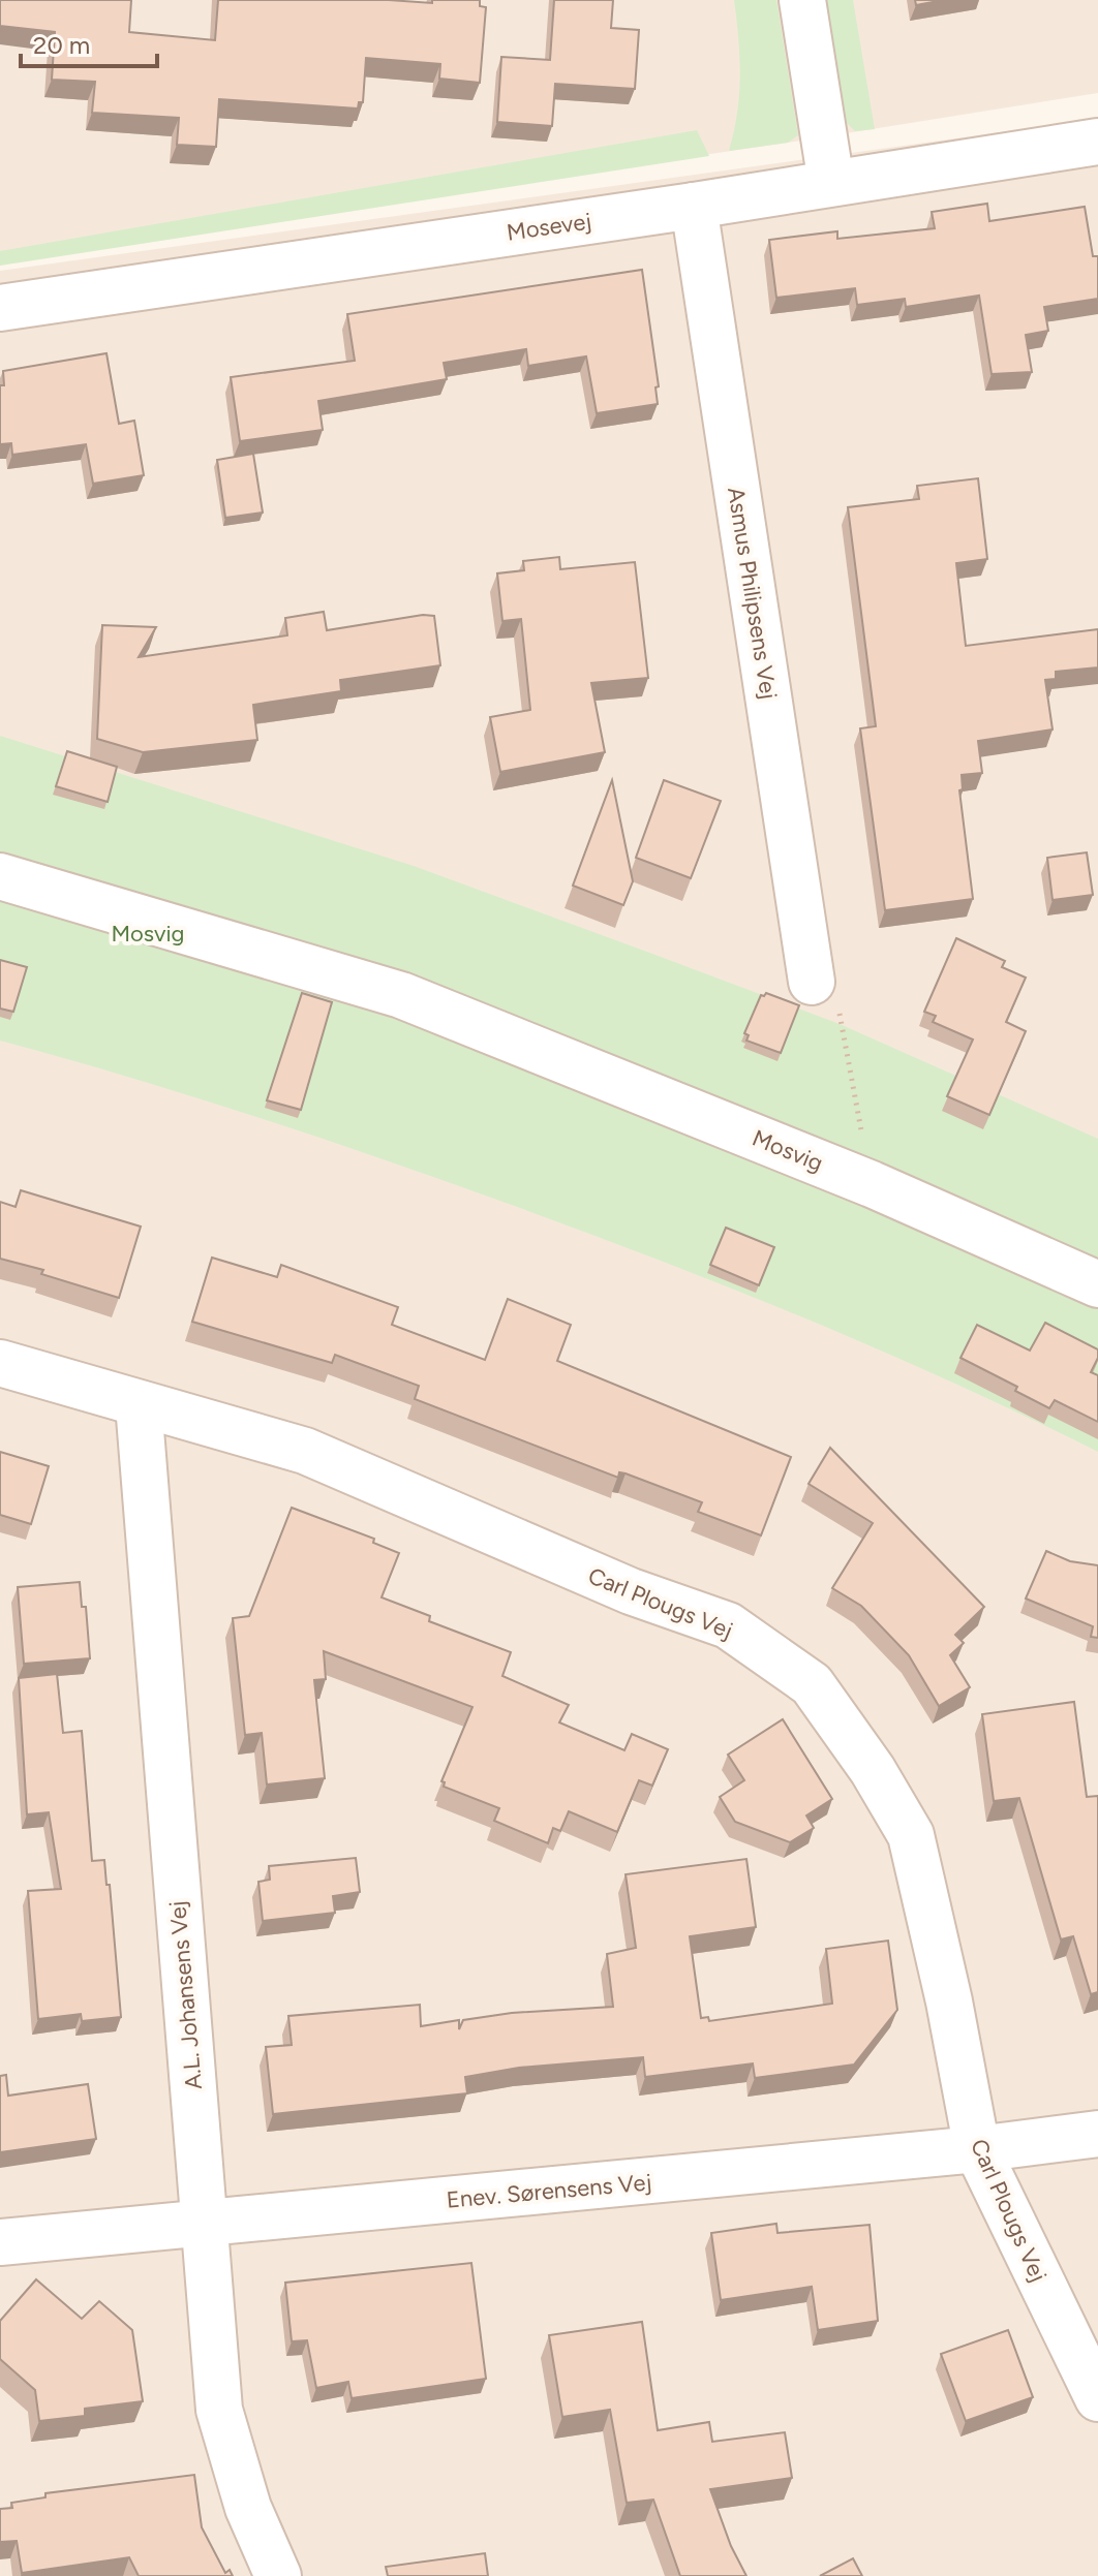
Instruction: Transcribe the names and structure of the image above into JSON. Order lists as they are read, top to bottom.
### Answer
{
  "streets": {
    "street": [
      "Mosevej",
      "Asmus Philipsens Vej",
      "Mosvig",
      "Carl Plougs Vej",
      "A.L. Johansens Vej",
      "Enev. Sørensens Vej"
    ]
  },
  "crossings": [
    ["Mosevej", "Asmus Philipsens Vej"],
    ["Carl Plougs Vej", "A.L. Johansens Vej"],
    ["Carl Plougs Vej", "Enev. Sørensens Vej"],
    ["A.L. Johansens Vej", "Enev. Sørensens Vej"]
  ],
  "parks": ["Mosvig"],
  "scale_bar": "20 m"
}
